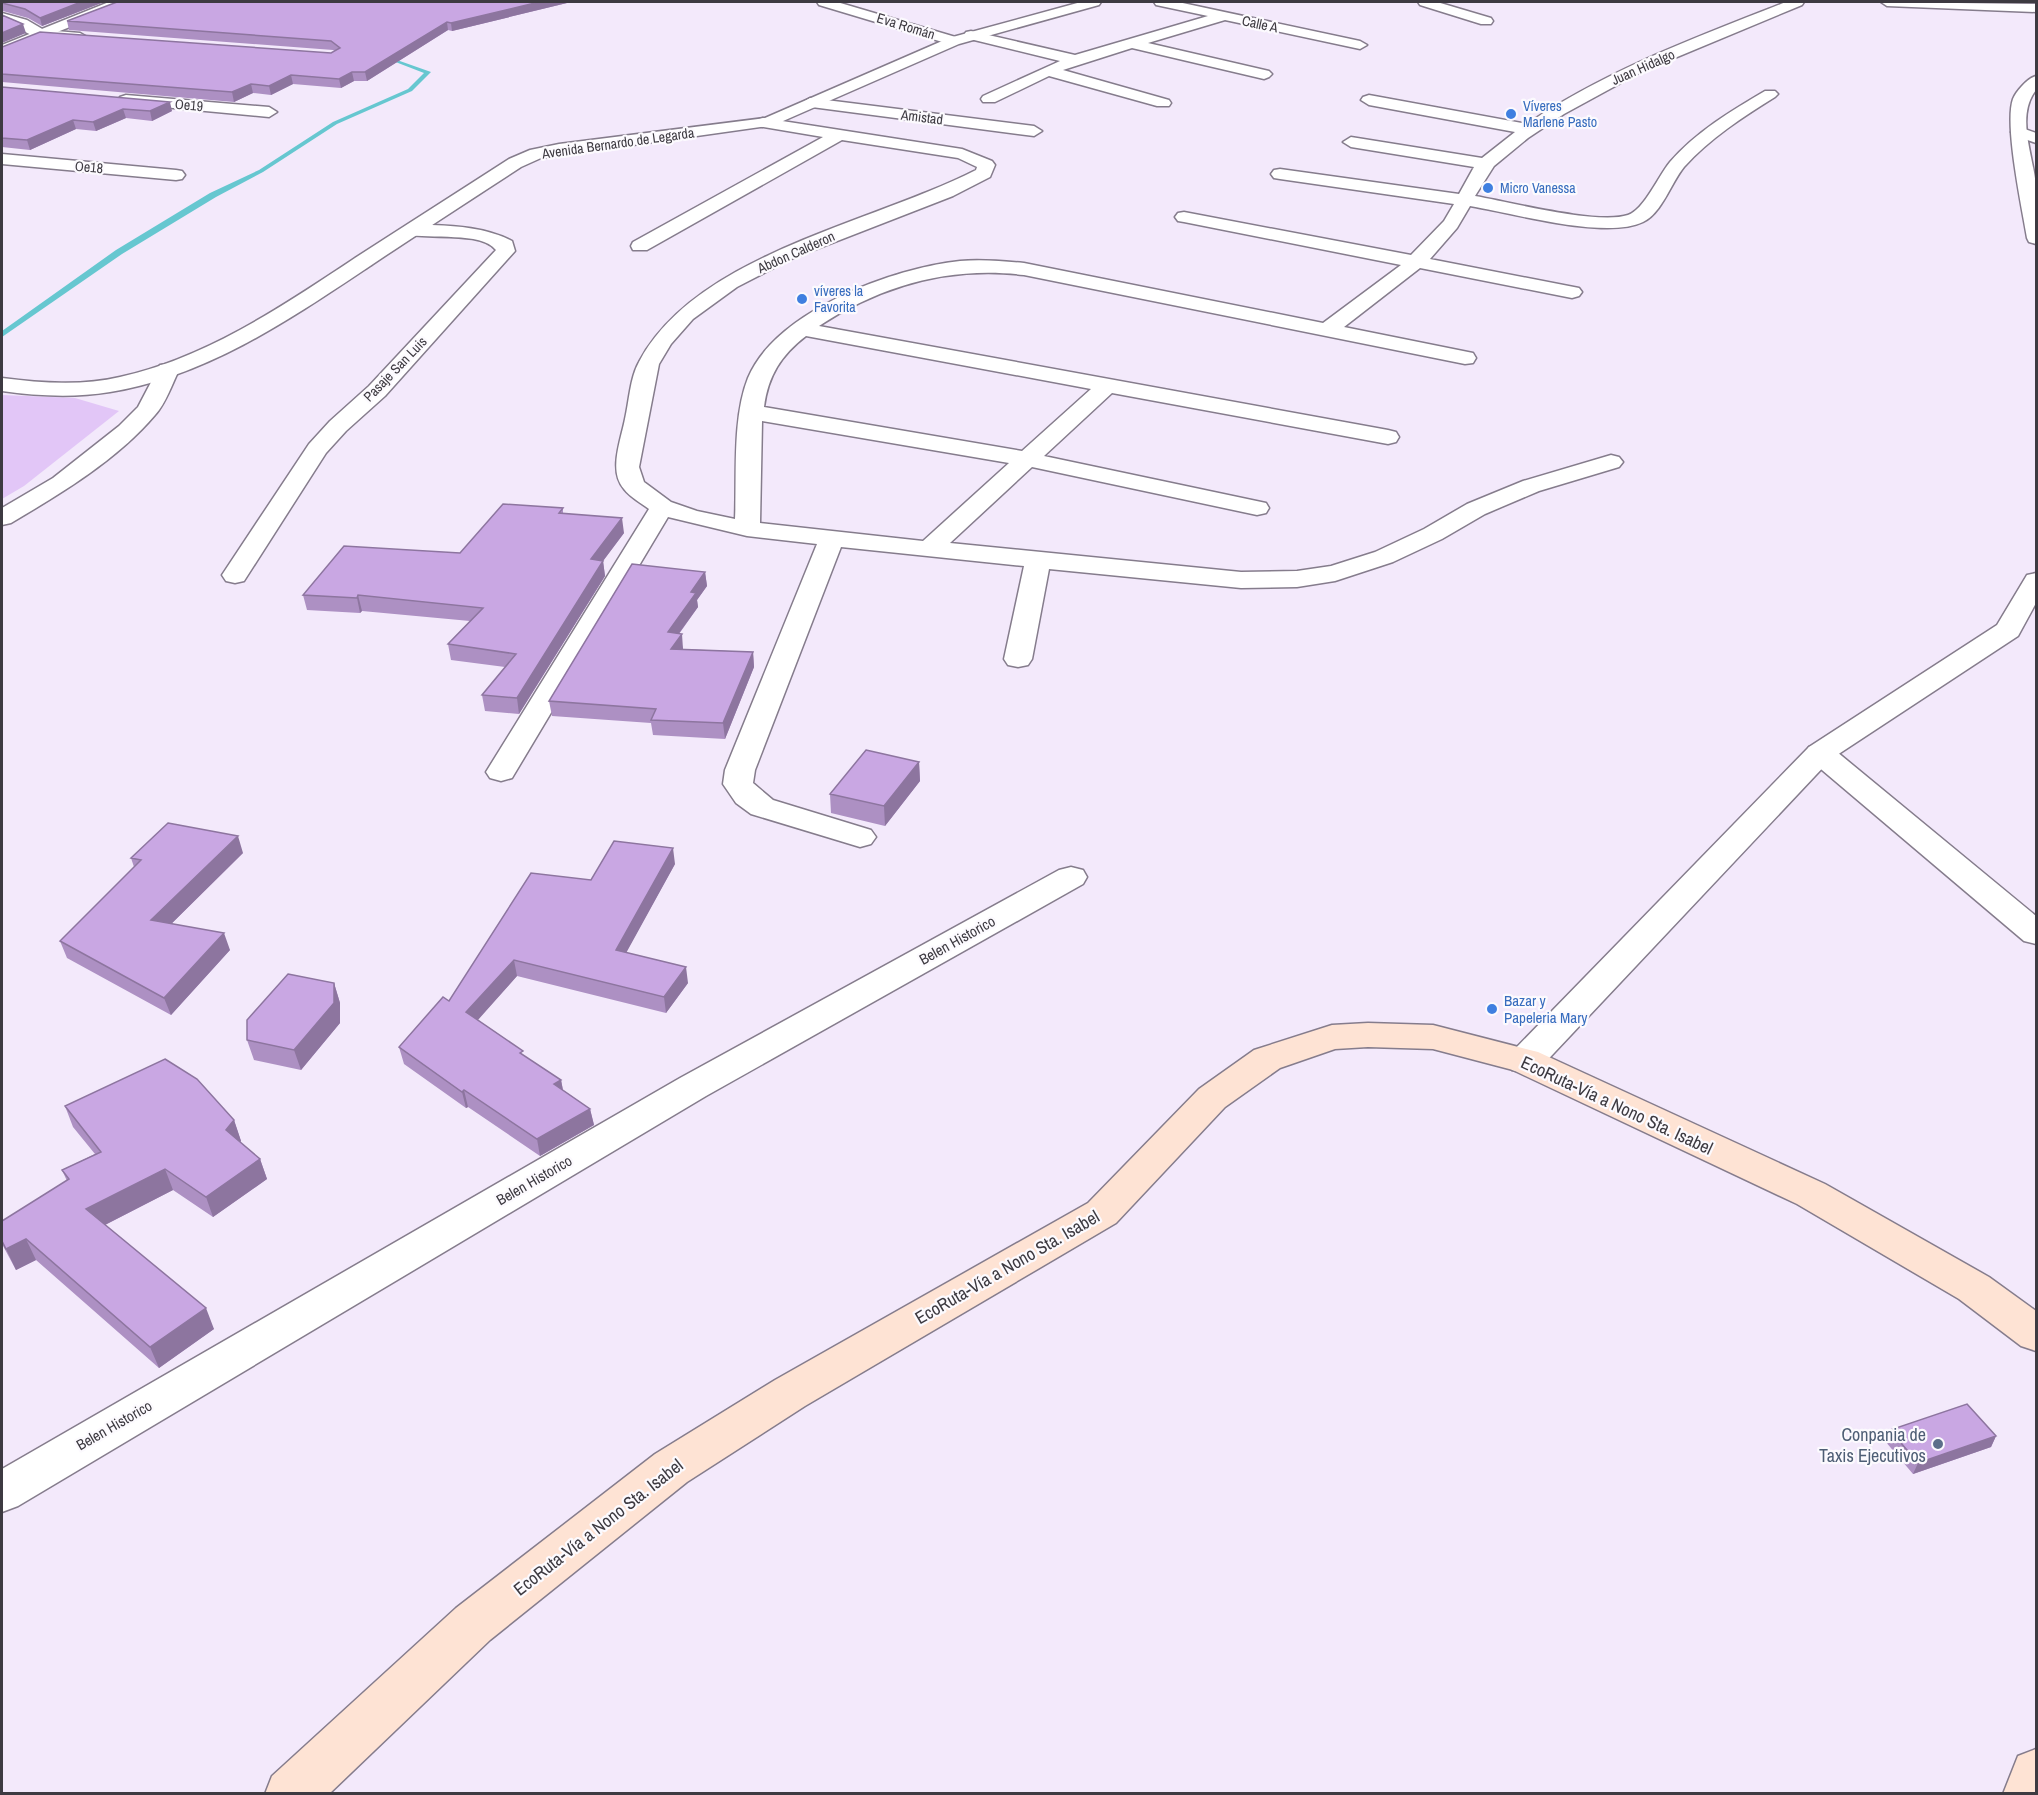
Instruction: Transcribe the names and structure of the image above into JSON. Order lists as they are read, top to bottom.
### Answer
{
  "streets": {
    "main road": ["EcoRuta-Vía a Nono Sta. Isabel"],
    "street": [
      "Calle A",
      "Eva Román",
      "Juan Hidalgo",
      "Oe19",
      "Amistad",
      "Avenida Bernardo de Legarda",
      "Oe18",
      "Abdon Calderon",
      "Pasaje San Luis",
      "Belen Historico"
    ]
  },
  "crossings": [
    ["Eva Román", "Avenida Bernardo de Legarda"],
    ["Amistad", "Avenida Bernardo de Legarda"],
    ["Avenida Bernardo de Legarda", "Abdon Calderon"],
    ["Avenida Bernardo de Legarda", "Pasaje San Luis"]
  ],
  "places": [
    "Víveres Marlene Pasto",
    "Micro Vanessa",
    "víveres la Favorita",
    "Bazar y Papeleria Mary",
    "Conpania de Taxis Ejecutivos"
  ]
}
